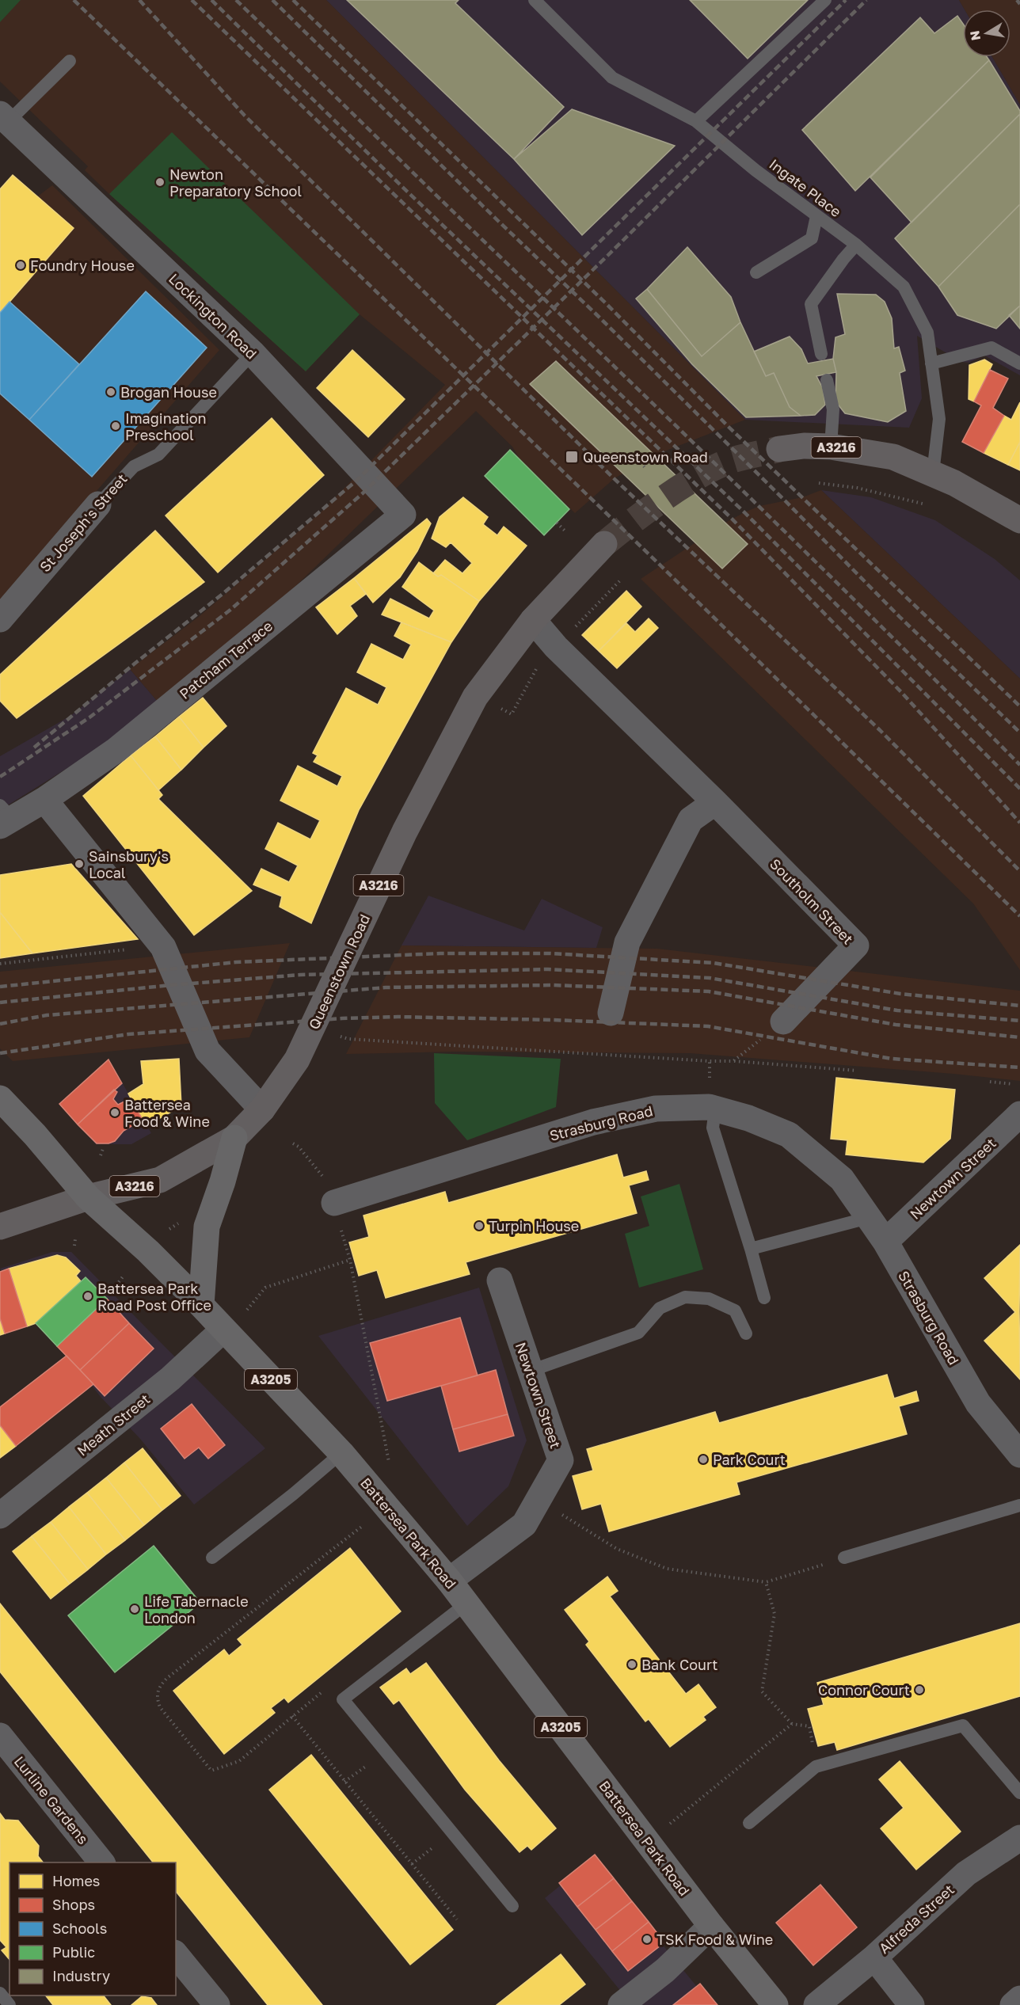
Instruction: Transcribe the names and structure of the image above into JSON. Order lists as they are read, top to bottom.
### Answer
{
  "streets": {
    "highway": ["A3216", "A3205", "Battersea Park Road"],
    "main road": ["Queenstown Road"],
    "street": [
      "Lockington Road",
      "St Joseph's Street",
      "Patcham Terrace",
      "Southolm Street",
      "Strasburg Road",
      "Newtown Street",
      "Meath Street",
      "Lurline Gardens",
      "Alfreda Street"
    ],
    "lane": ["Ingate Place"]
  },
  "crossings": [
    ["Ingate Place", "A3216"],
    ["Lockington Road", "St Joseph's Street"],
    ["Lockington Road", "Patcham Terrace"],
    ["A3216", "Queenstown Road"],
    ["A3216", "Battersea Park Road"],
    ["Southolm Street", "Queenstown Road"],
    ["Queenstown Road", "Battersea Park Road"],
    ["Strasburg Road", "Newtown Street"],
    ["Newtown Street", "Battersea Park Road"],
    ["Meath Street", "Battersea Park Road"]
  ],
  "places": {
    "other": [
      "Newton Preparatory School",
      "Foundry House",
      "Brogan House",
      "Imagination Preschool",
      "Sainsbury's Local",
      "Battersea Food & Wine",
      "Turpin House",
      "Battersea Park Road Post Office",
      "Park Court",
      "Life Tabernacle London",
      "Bank Court",
      "Connor Court",
      "TSK Food & Wine"
    ],
    "transit": ["Queenstown Road"]
  },
  "legend": [
    "Homes",
    "Shops",
    "Schools",
    "Public",
    "Industry"
  ],
  "north": "left"
}
